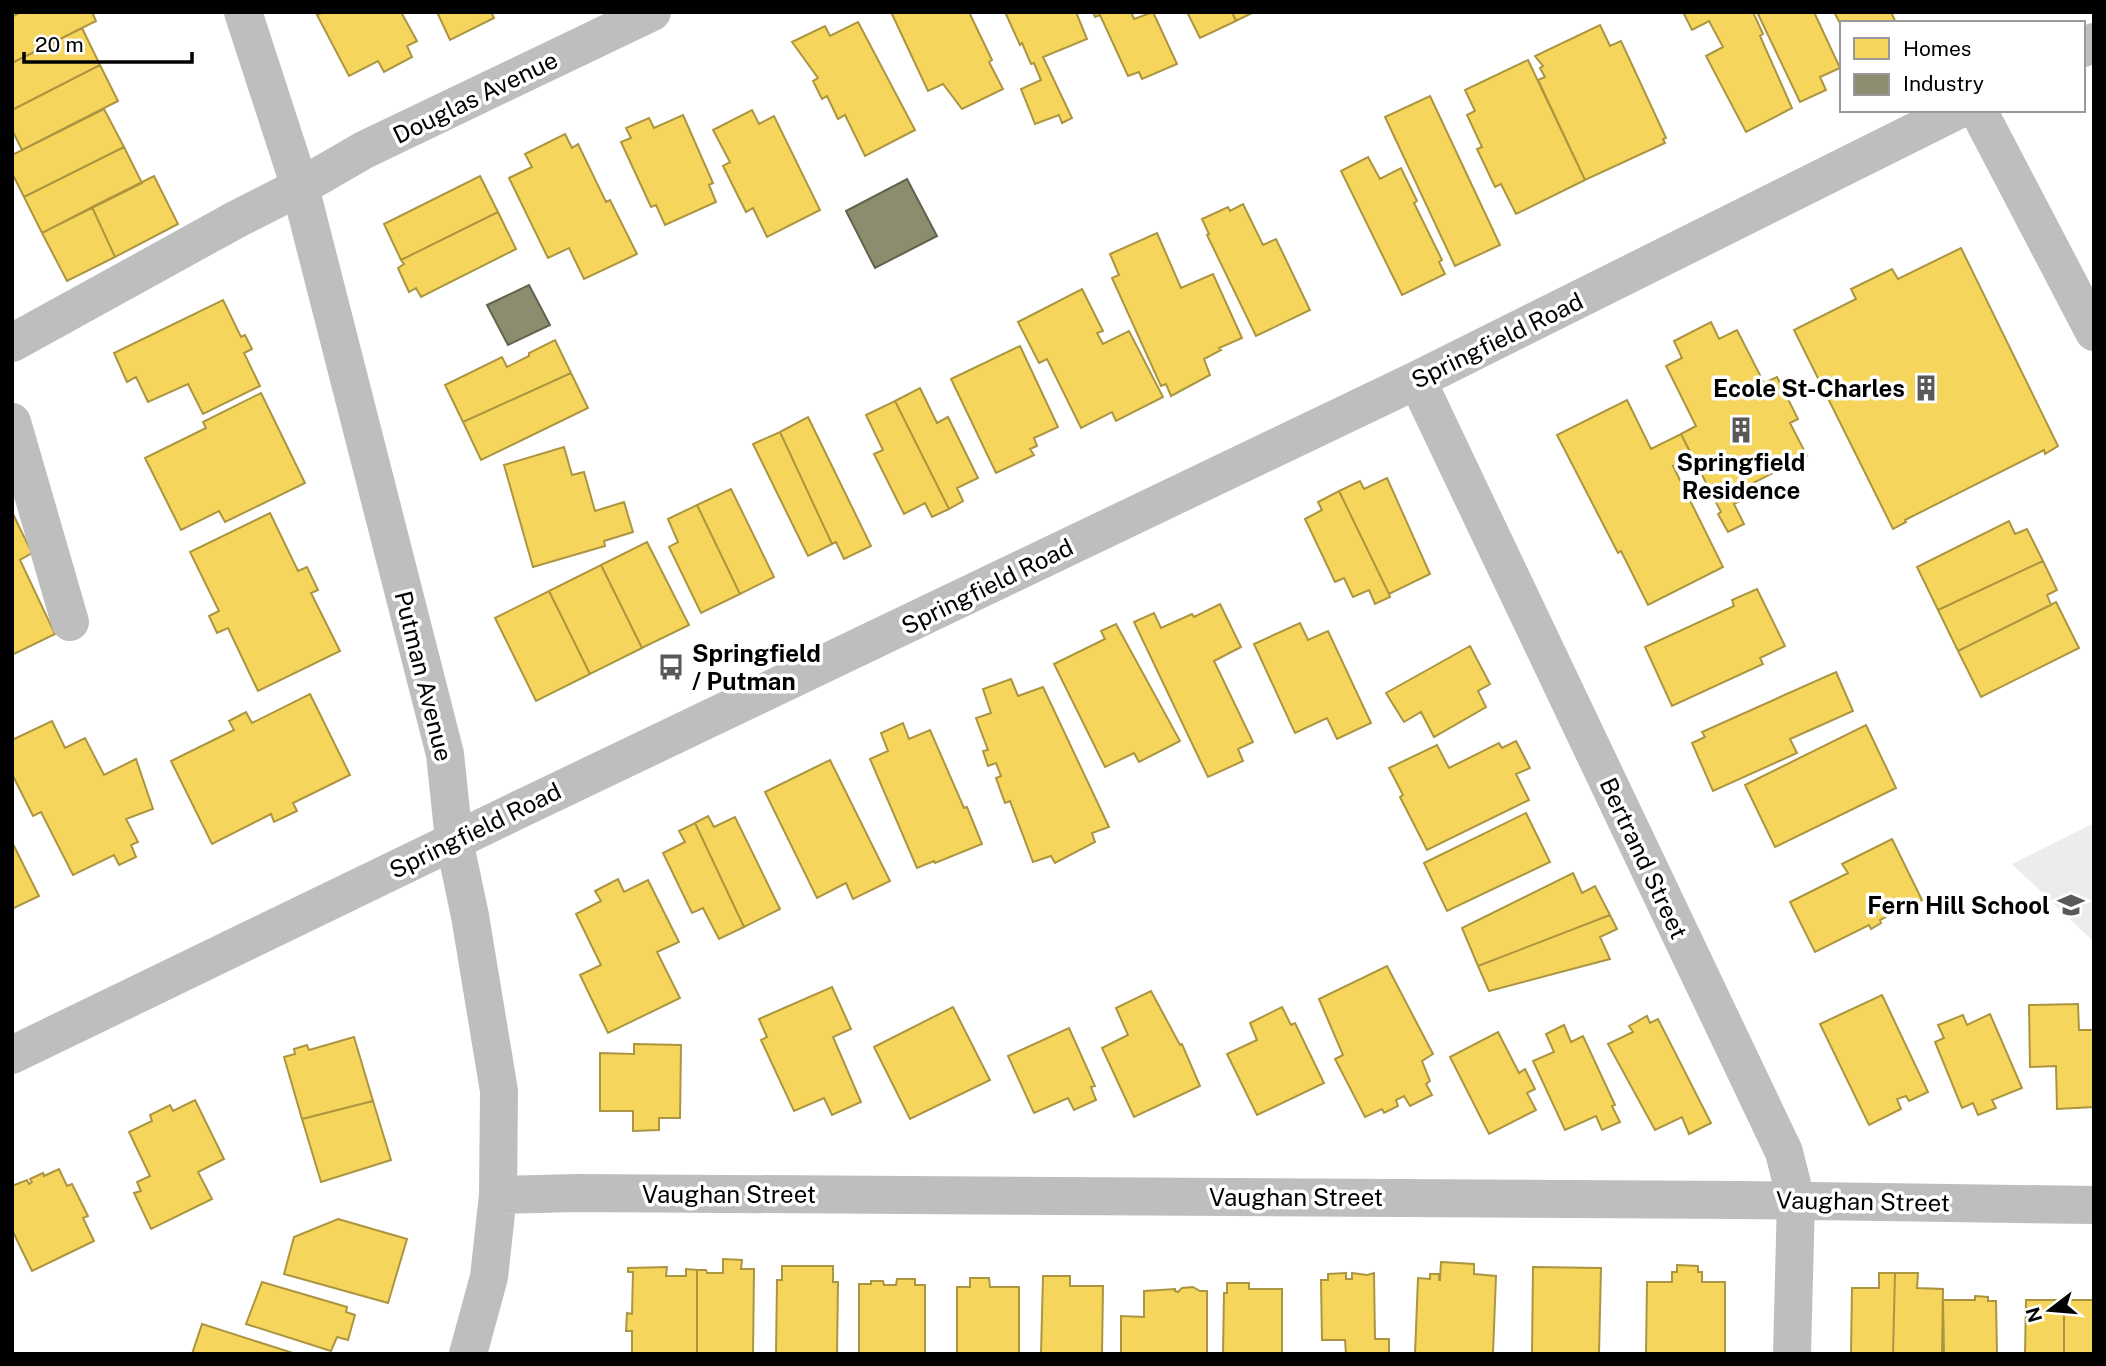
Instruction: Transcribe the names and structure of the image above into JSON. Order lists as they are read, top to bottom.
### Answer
{
  "streets": {
    "street": [
      "Douglas Avenue",
      "Springfield Road",
      "Putman Avenue",
      "Bertrand Street",
      "Vaughan Street"
    ]
  },
  "crossings": [
    ["Douglas Avenue", "Putman Avenue"],
    ["Springfield Road", "Putman Avenue"],
    ["Springfield Road", "Bertrand Street"],
    ["Putman Avenue", "Vaughan Street"],
    ["Bertrand Street", "Vaughan Street"]
  ],
  "places": {
    "building": ["Ecole St-Charles", "Springfield Residence"],
    "bus stop": ["Springfield / Putman"],
    "school or university": ["Fern Hill School"]
  },
  "legend": ["Homes", "Industry"],
  "scale_bar": "20 m",
  "north": "left"
}
